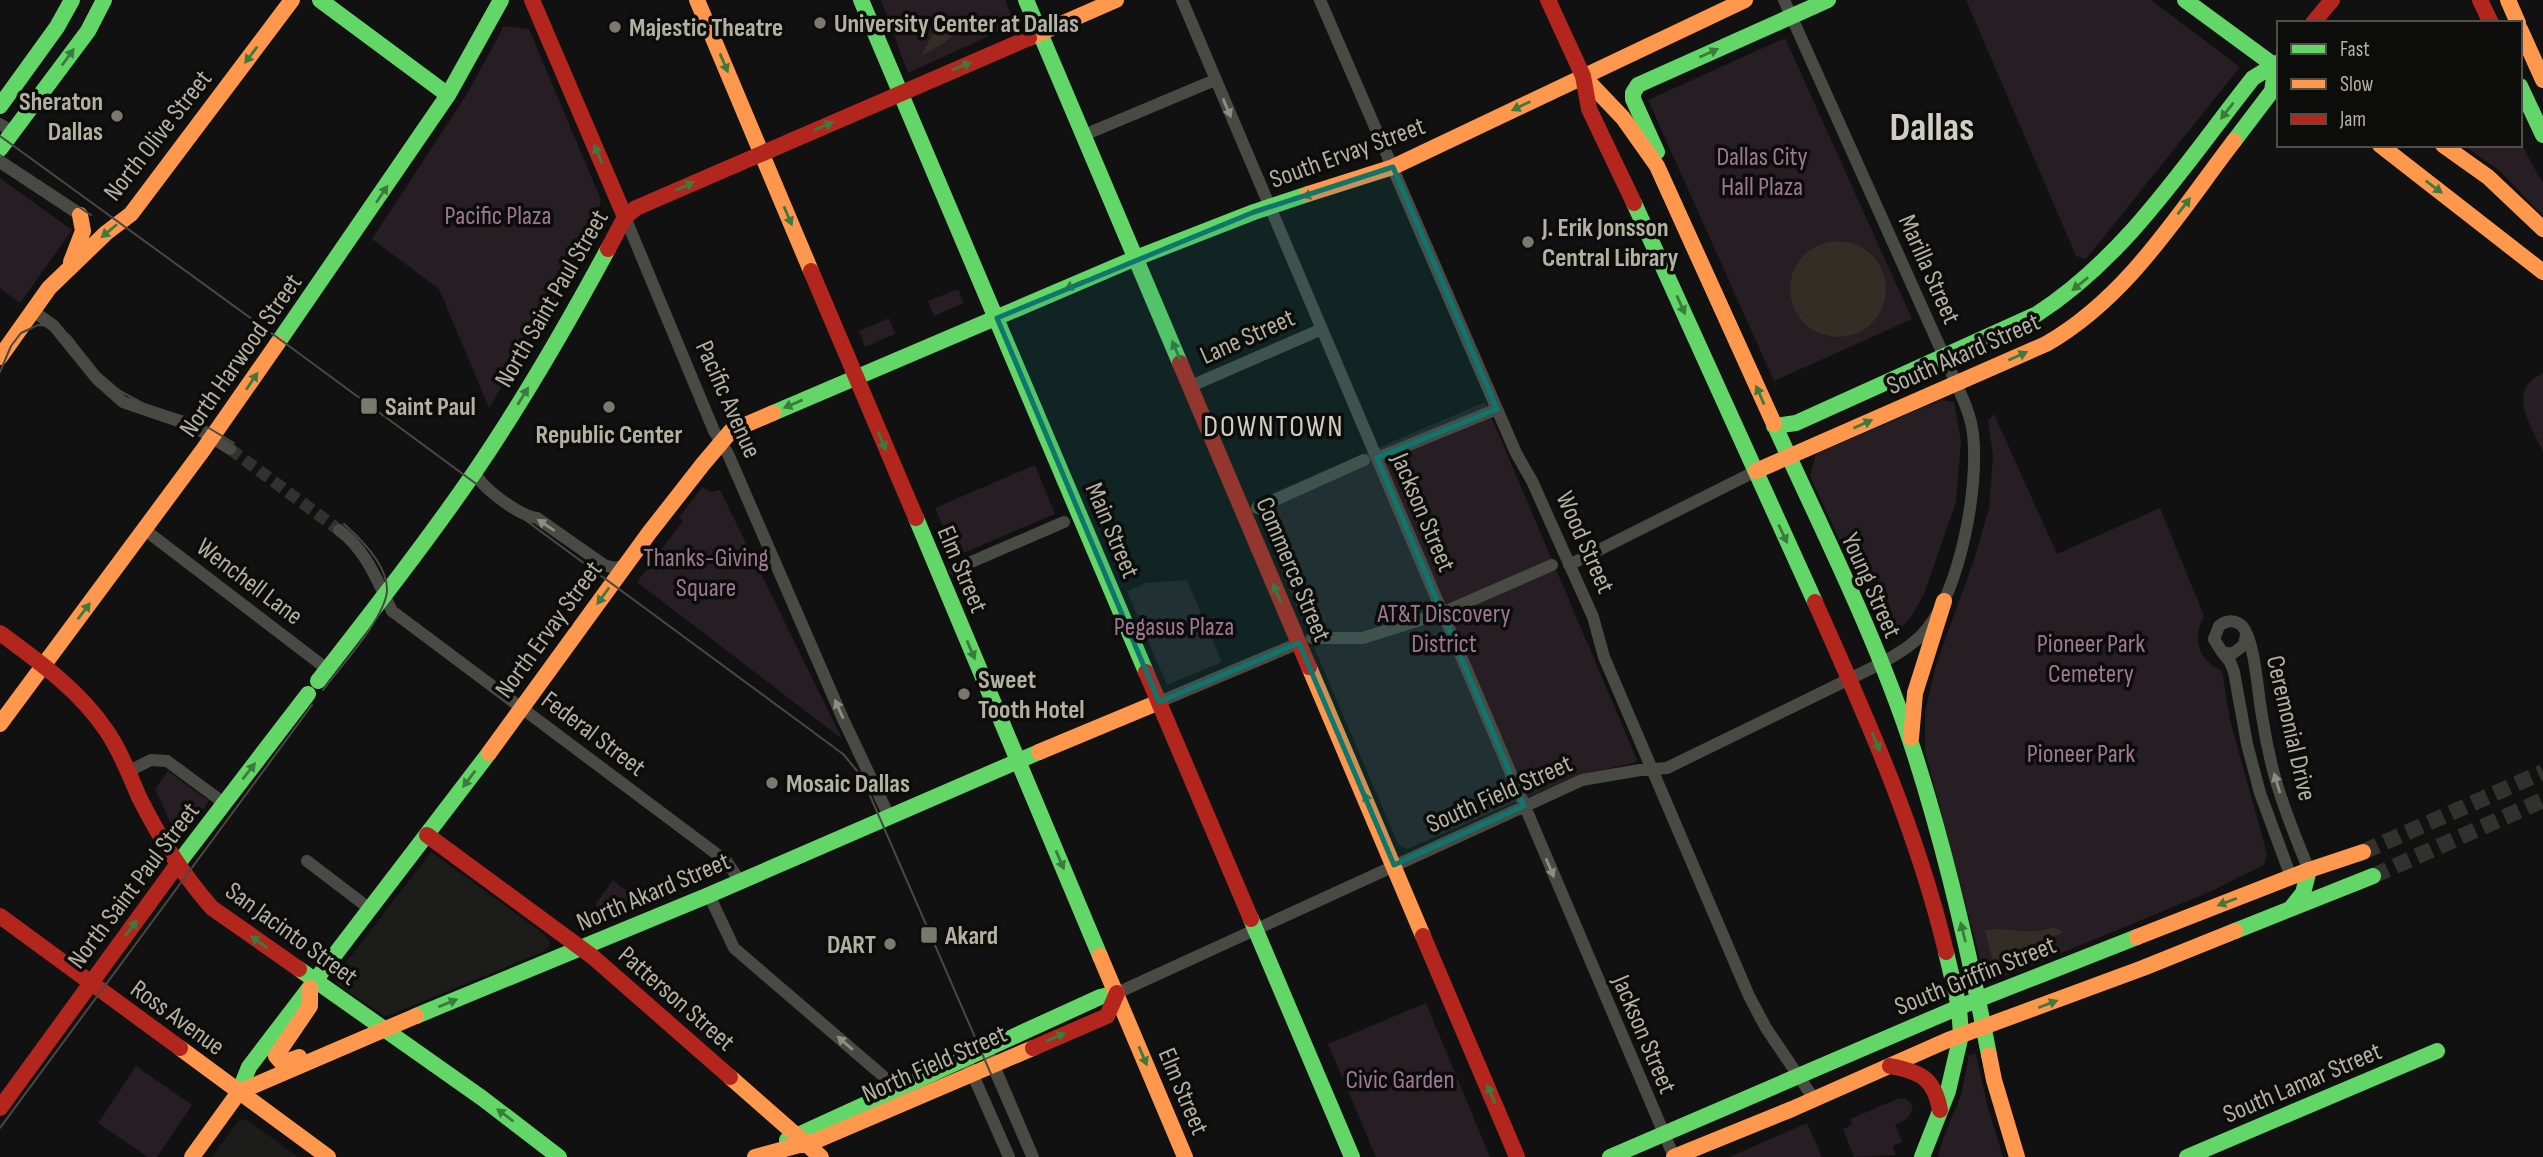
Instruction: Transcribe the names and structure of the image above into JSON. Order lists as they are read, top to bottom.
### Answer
{
  "streets": {
    "main road": [
      "North Olive Street",
      "South Ervay Street",
      "North Saint Paul Street",
      "South Akard Street",
      "North Harwood Street",
      "Pacific Avenue",
      "Main Street",
      "Elm Street",
      "Commerce Street",
      "Young Street",
      "North Ervay Street",
      "North Akard Street",
      "San Jacinto Street",
      "South Griffin Street",
      "Patterson Street",
      "Ross Avenue",
      "North Field Street",
      "South Lamar Street"
    ],
    "street": [
      "Marilla Street",
      "Lane Street",
      "Jackson Street",
      "Wood Street",
      "Wenchell Lane",
      "Ceremonial Drive",
      "Federal Street",
      "South Field Street"
    ]
  },
  "crossings": [
    ["South Ervay Street", "Jackson Street"],
    ["South Ervay Street", "Main Street"],
    ["South Ervay Street", "Wood Street"],
    ["South Ervay Street", "Commerce Street"],
    ["South Ervay Street", "Young Street"],
    ["South Ervay Street", "North Ervay Street"],
    ["Marilla Street", "South Akard Street"],
    ["Marilla Street", "Young Street"],
    ["Marilla Street", "South Field Street"],
    ["North Saint Paul Street", "Pacific Avenue"],
    ["North Saint Paul Street", "Main Street"],
    ["North Saint Paul Street", "Elm Street"],
    ["North Saint Paul Street", "Commerce Street"],
    ["North Saint Paul Street", "Wenchell Lane"],
    ["North Saint Paul Street", "Federal Street"],
    ["North Saint Paul Street", "San Jacinto Street"],
    ["North Saint Paul Street", "Ross Avenue"],
    ["Lane Street", "Jackson Street"],
    ["Lane Street", "Commerce Street"],
    ["South Akard Street", "Wood Street"],
    ["South Akard Street", "Young Street"],
    ["North Harwood Street", "Wenchell Lane"],
    ["North Harwood Street", "San Jacinto Street"],
    ["Pacific Avenue", "North Ervay Street"],
    ["Pacific Avenue", "North Akard Street"],
    ["Jackson Street", "South Field Street"],
    ["Jackson Street", "South Griffin Street"],
    ["Main Street", "North Ervay Street"],
    ["Main Street", "South Field Street"],
    ["Main Street", "North Akard Street"],
    ["Main Street", "North Field Street"],
    ["Wood Street", "South Field Street"],
    ["Wood Street", "South Griffin Street"],
    ["Elm Street", "North Ervay Street"],
    ["Elm Street", "North Akard Street"],
    ["Elm Street", "North Field Street"],
    ["Commerce Street", "South Field Street"],
    ["Young Street", "South Field Street"],
    ["Young Street", "South Griffin Street"],
    ["North Ervay Street", "Federal Street"],
    ["North Ervay Street", "North Akard Street"],
    ["North Ervay Street", "San Jacinto Street"],
    ["North Ervay Street", "Patterson Street"],
    ["North Ervay Street", "Ross Avenue"],
    ["Ceremonial Drive", "South Griffin Street"],
    ["Federal Street", "North Akard Street"],
    ["South Field Street", "North Field Street"],
    ["North Akard Street", "San Jacinto Street"],
    ["North Akard Street", "Patterson Street"],
    ["North Akard Street", "Ross Avenue"],
    ["Patterson Street", "North Field Street"]
  ],
  "one_way": [
    "North Olive Street",
    "South Ervay Street",
    "North Saint Paul Street",
    "North Harwood Street",
    "Pacific Avenue",
    "Jackson Street",
    "Elm Street",
    "Commerce Street",
    "North Ervay Street",
    "San Jacinto Street"
  ],
  "districts": ["Dallas", "DOWNTOWN"],
  "parks": [
    "Dallas City Hall Plaza",
    "Pacific Plaza",
    "Thanks-Giving Square",
    "AT&T Discovery District",
    "Pegasus Plaza",
    "Pioneer Park Cemetery",
    "Pioneer Park",
    "Civic Garden"
  ],
  "places": {
    "other": [
      "University Center at Dallas",
      "Majestic Theatre",
      "Sheraton Dallas",
      "J. Erik Jonsson Central Library",
      "Republic Center",
      "Sweet Tooth Hotel",
      "Mosaic Dallas",
      "DART"
    ],
    "transit": ["Saint Paul", "Akard"]
  },
  "legend": ["Fast", "Slow", "Jam"]
}
